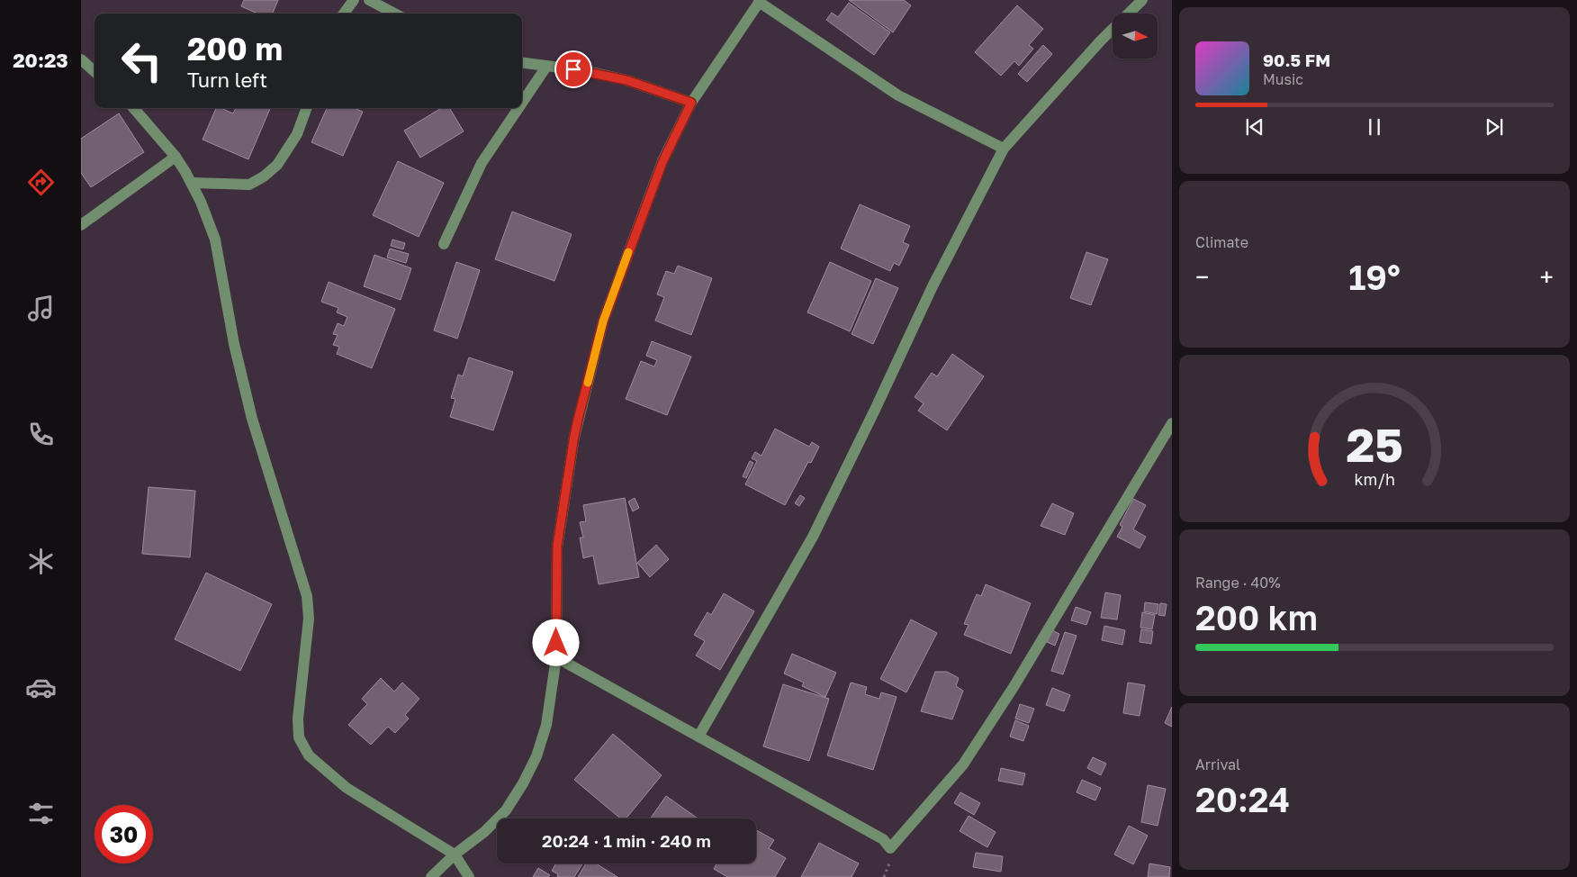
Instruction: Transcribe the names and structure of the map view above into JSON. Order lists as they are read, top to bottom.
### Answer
{
  "north": "right",
  "page": {
    "tabs": "20:23",
    "turn": ["200 m", "Turn left"],
    "song": ["90.5 FM", "Music"],
    "tile": [
      "Climate",
      ["Range · 40%", "200 km"],
      ["Arrival", "20:24"]
    ],
    "heat": ["−", "19°", "+"],
    "limit": "30",
    "trip": "20:24 · 1 min · 240 m",
    "gauge": ["25", "km/h"]
  }
}
